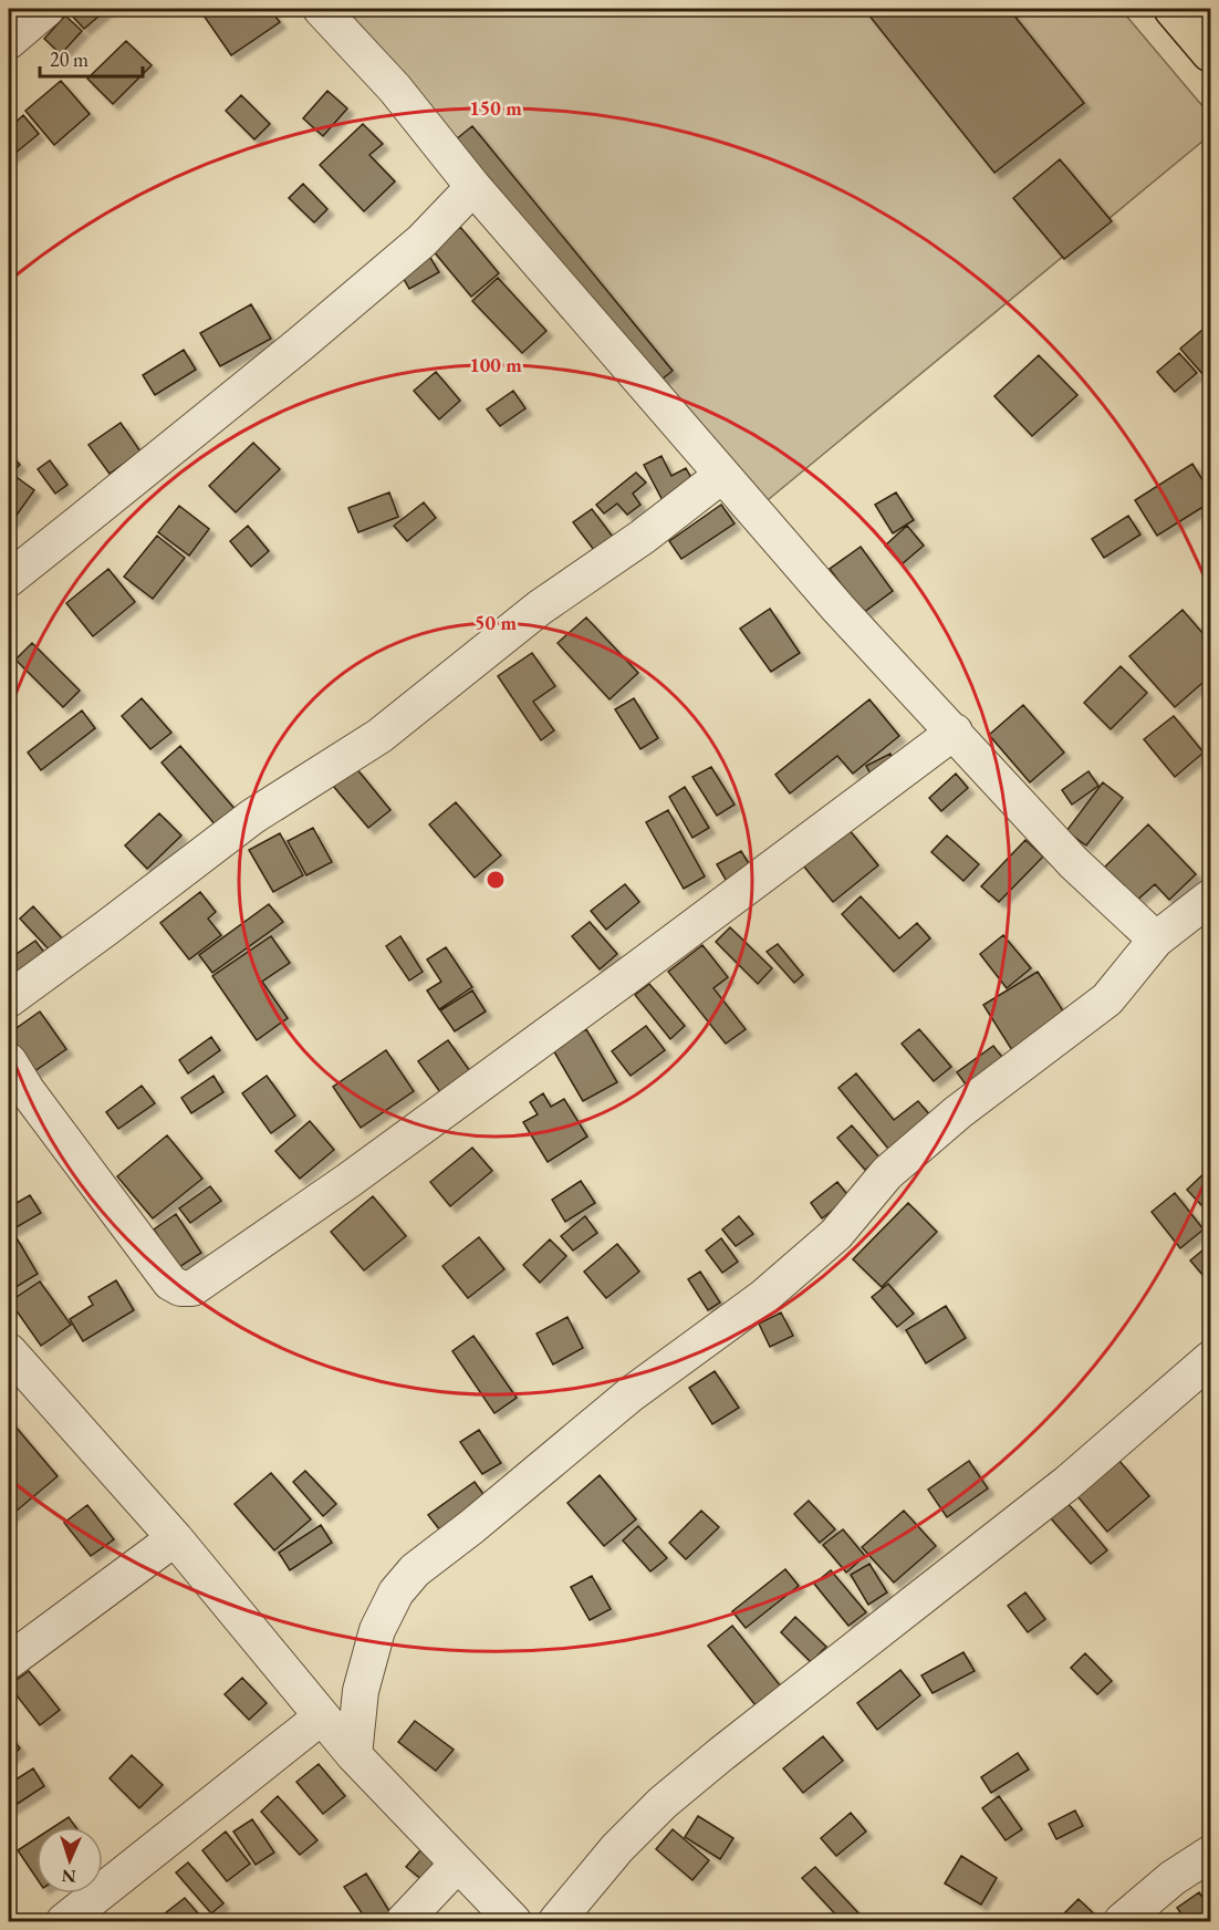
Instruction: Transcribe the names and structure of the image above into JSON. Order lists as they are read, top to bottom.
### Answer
{
  "scale_bar": "20 m",
  "north": "bottom",
  "rings": ["150 m", "100 m", "50 m"]
}
